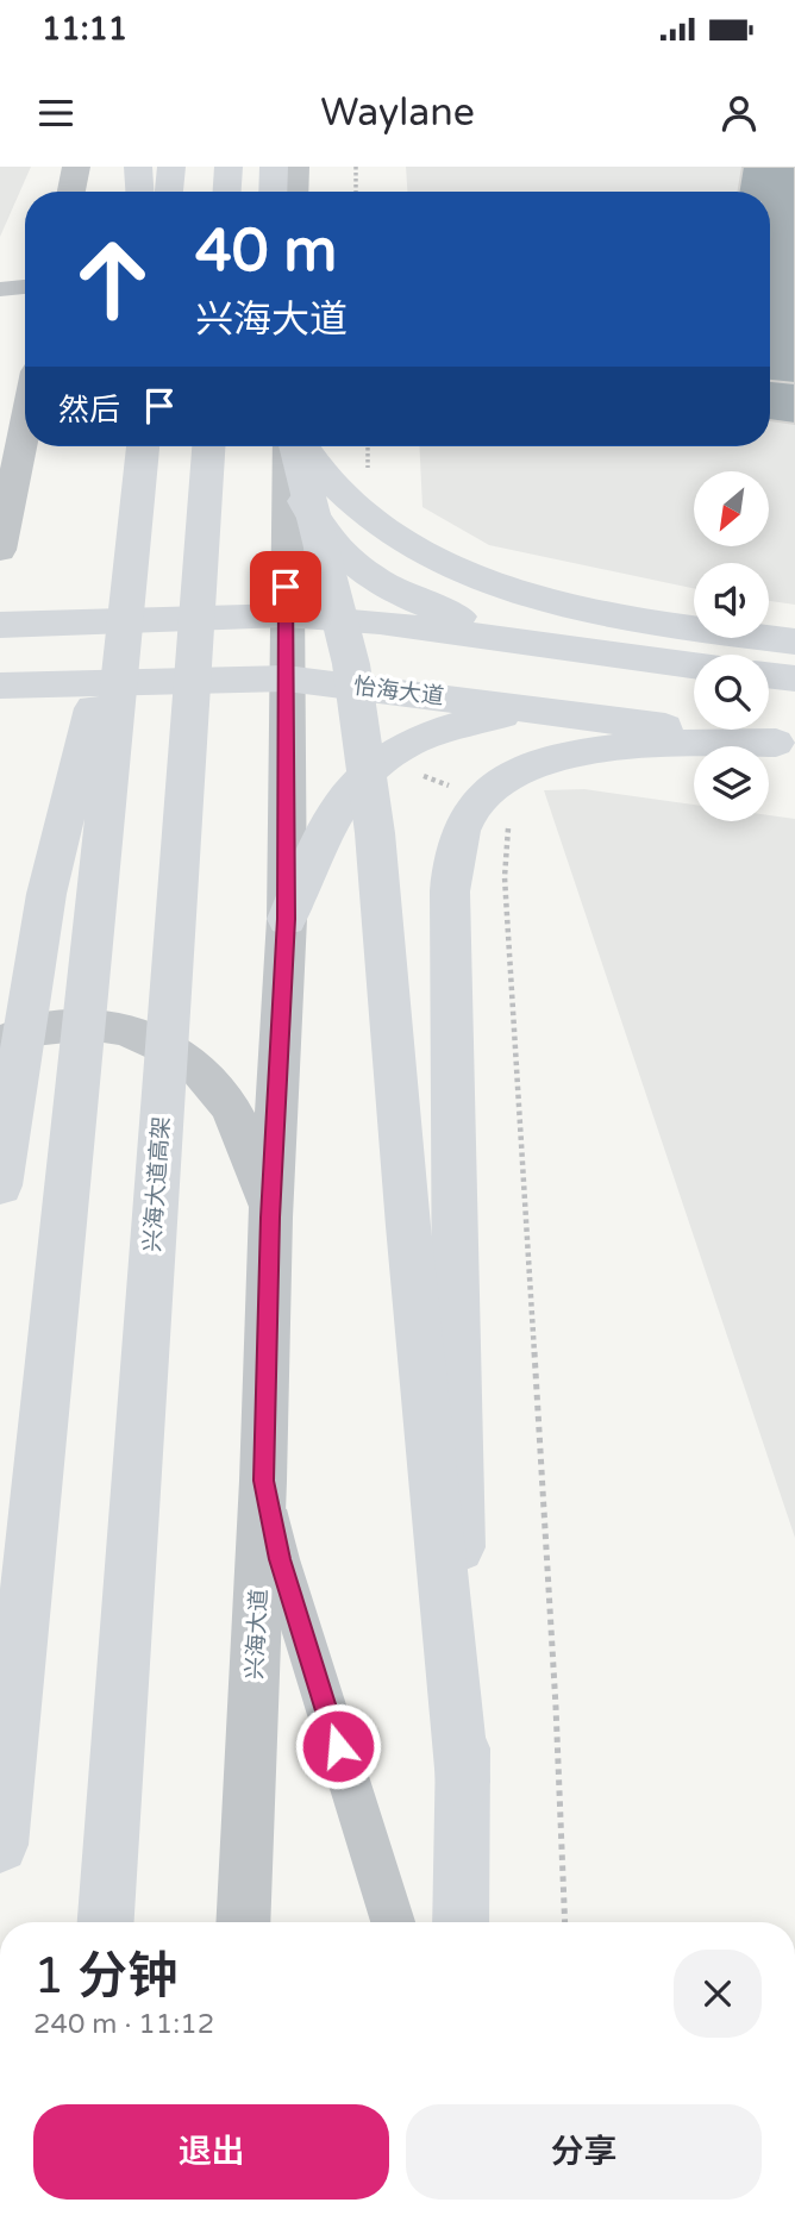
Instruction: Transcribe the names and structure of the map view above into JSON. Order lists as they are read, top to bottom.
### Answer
{
  "streets": {
    "main road": ["怡海大道", "兴海大道高架"],
    "street": ["兴海大道"]
  },
  "crossings": [
    ["怡海大道", "兴海大道"]
  ],
  "north": "bottom left",
  "page": {
    "status": "11:11",
    "header": "Waylane",
    "turn": ["40 m", "兴海大道"],
    "then": "然后",
    "heading": ["1 分钟", "240 m · 11:12"],
    "buttons": ["退出", "分享"]
  }
}
